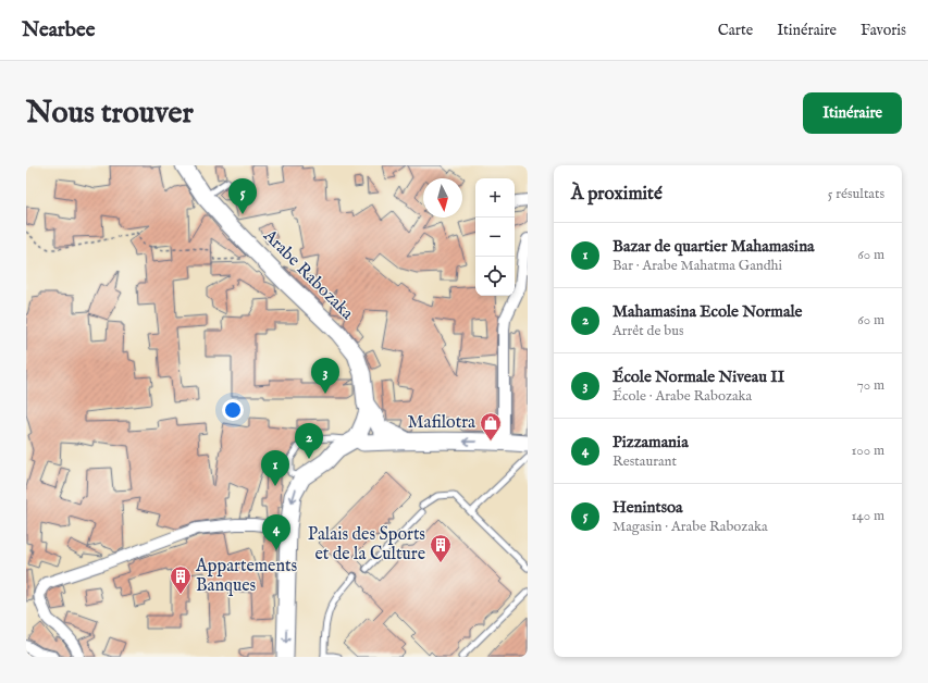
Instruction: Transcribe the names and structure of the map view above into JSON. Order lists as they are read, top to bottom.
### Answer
{
  "streets": {
    "street": ["Arabe Rabozaka"]
  },
  "places": {
    "shop": ["Mafilotra"],
    "building": ["Palais des Sports et de la Culture", "Appartements Banques"]
  },
  "north": "bottom",
  "page": {
    "header": "Nearbee",
    "nav": ["Carte", "Itinéraire", "Favoris"],
    "buttons": "Itinéraire",
    "title": "Nous trouver",
    "heading": ["À proximité", "5 résultats"],
    "map_buttons": ["+", "−"],
    "pins": [
      "5",
      "3",
      "2",
      "1",
      "4"
    ],
    "list": [
      {
        "mark": "1",
        "name": "Bazar de quartier Mahamasina",
        "note": "Bar · Arabe Mahatma Gandhi",
        "value": "60 m"
      },
      {
        "mark": "2",
        "name": "Mahamasina Ecole Normale",
        "note": "Arrêt de bus",
        "value": "60 m"
      },
      {
        "mark": "3",
        "name": "École Normale Niveau II",
        "note": "École · Arabe Rabozaka",
        "value": "70 m"
      },
      {
        "mark": "4",
        "name": "Pizzamania",
        "note": "Restaurant",
        "value": "100 m"
      },
      {
        "mark": "5",
        "name": "Henintsoa",
        "note": "Magasin · Arabe Rabozaka",
        "value": "140 m"
      }
    ]
  }
}
